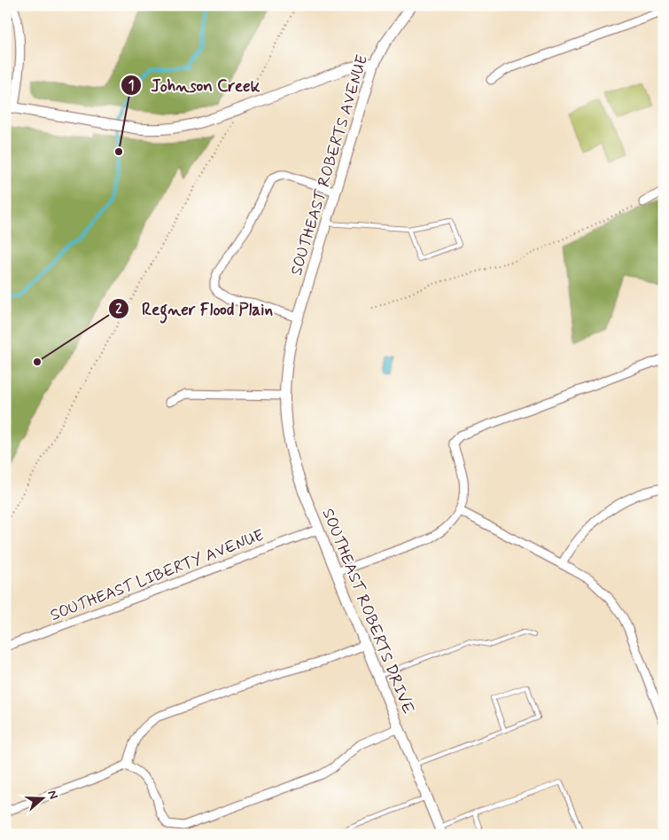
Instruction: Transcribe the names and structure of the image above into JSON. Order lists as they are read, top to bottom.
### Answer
{
  "streets": {
    "street": ["SOUTHEAST ROBERTS AVENUE", "SOUTHEAST LIBERTY AVENUE", "SOUTHEAST ROBERTS DRIVE"]
  },
  "crossings": [
    ["SOUTHEAST ROBERTS AVENUE", "SOUTHEAST ROBERTS DRIVE"],
    ["SOUTHEAST LIBERTY AVENUE", "SOUTHEAST ROBERTS DRIVE"]
  ],
  "places": ["Johnson Creek", "Regner Flood Plain"],
  "north": "right"
}
